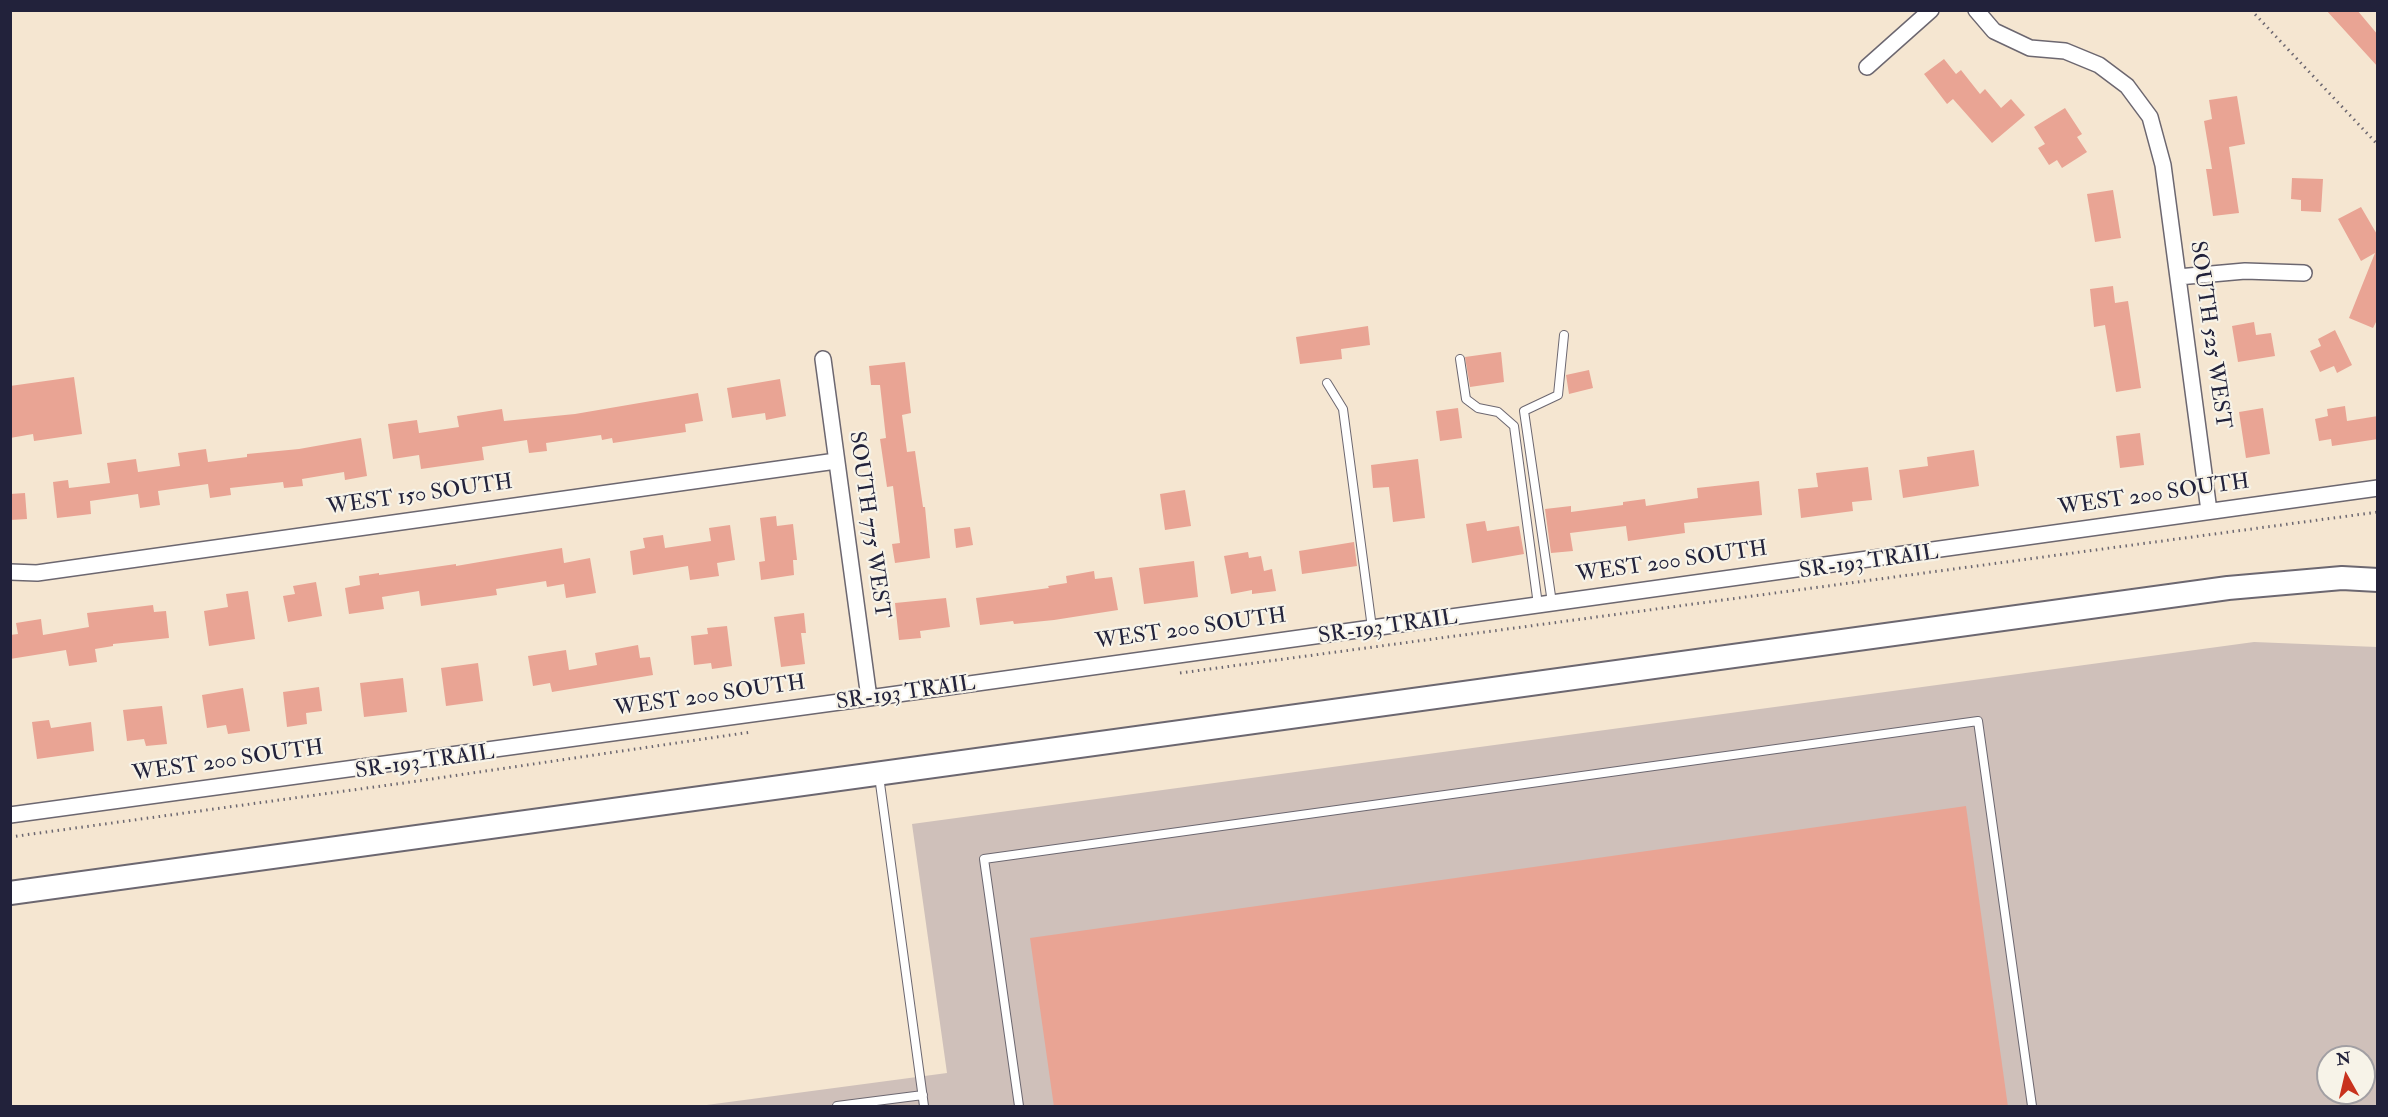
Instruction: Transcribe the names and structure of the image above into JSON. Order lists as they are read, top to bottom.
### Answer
{
  "streets": {
    "street": [
      "SOUTH 525 WEST",
      "WEST 150 SOUTH",
      "WEST 200 SOUTH",
      "SOUTH 775 WEST"
    ],
    "path": ["SR-193 TRAIL"]
  },
  "crossings": [
    ["SOUTH 525 WEST", "WEST 200 SOUTH"],
    ["WEST 150 SOUTH", "SOUTH 775 WEST"],
    ["WEST 200 SOUTH", "SOUTH 775 WEST"]
  ],
  "north": "top"
}
